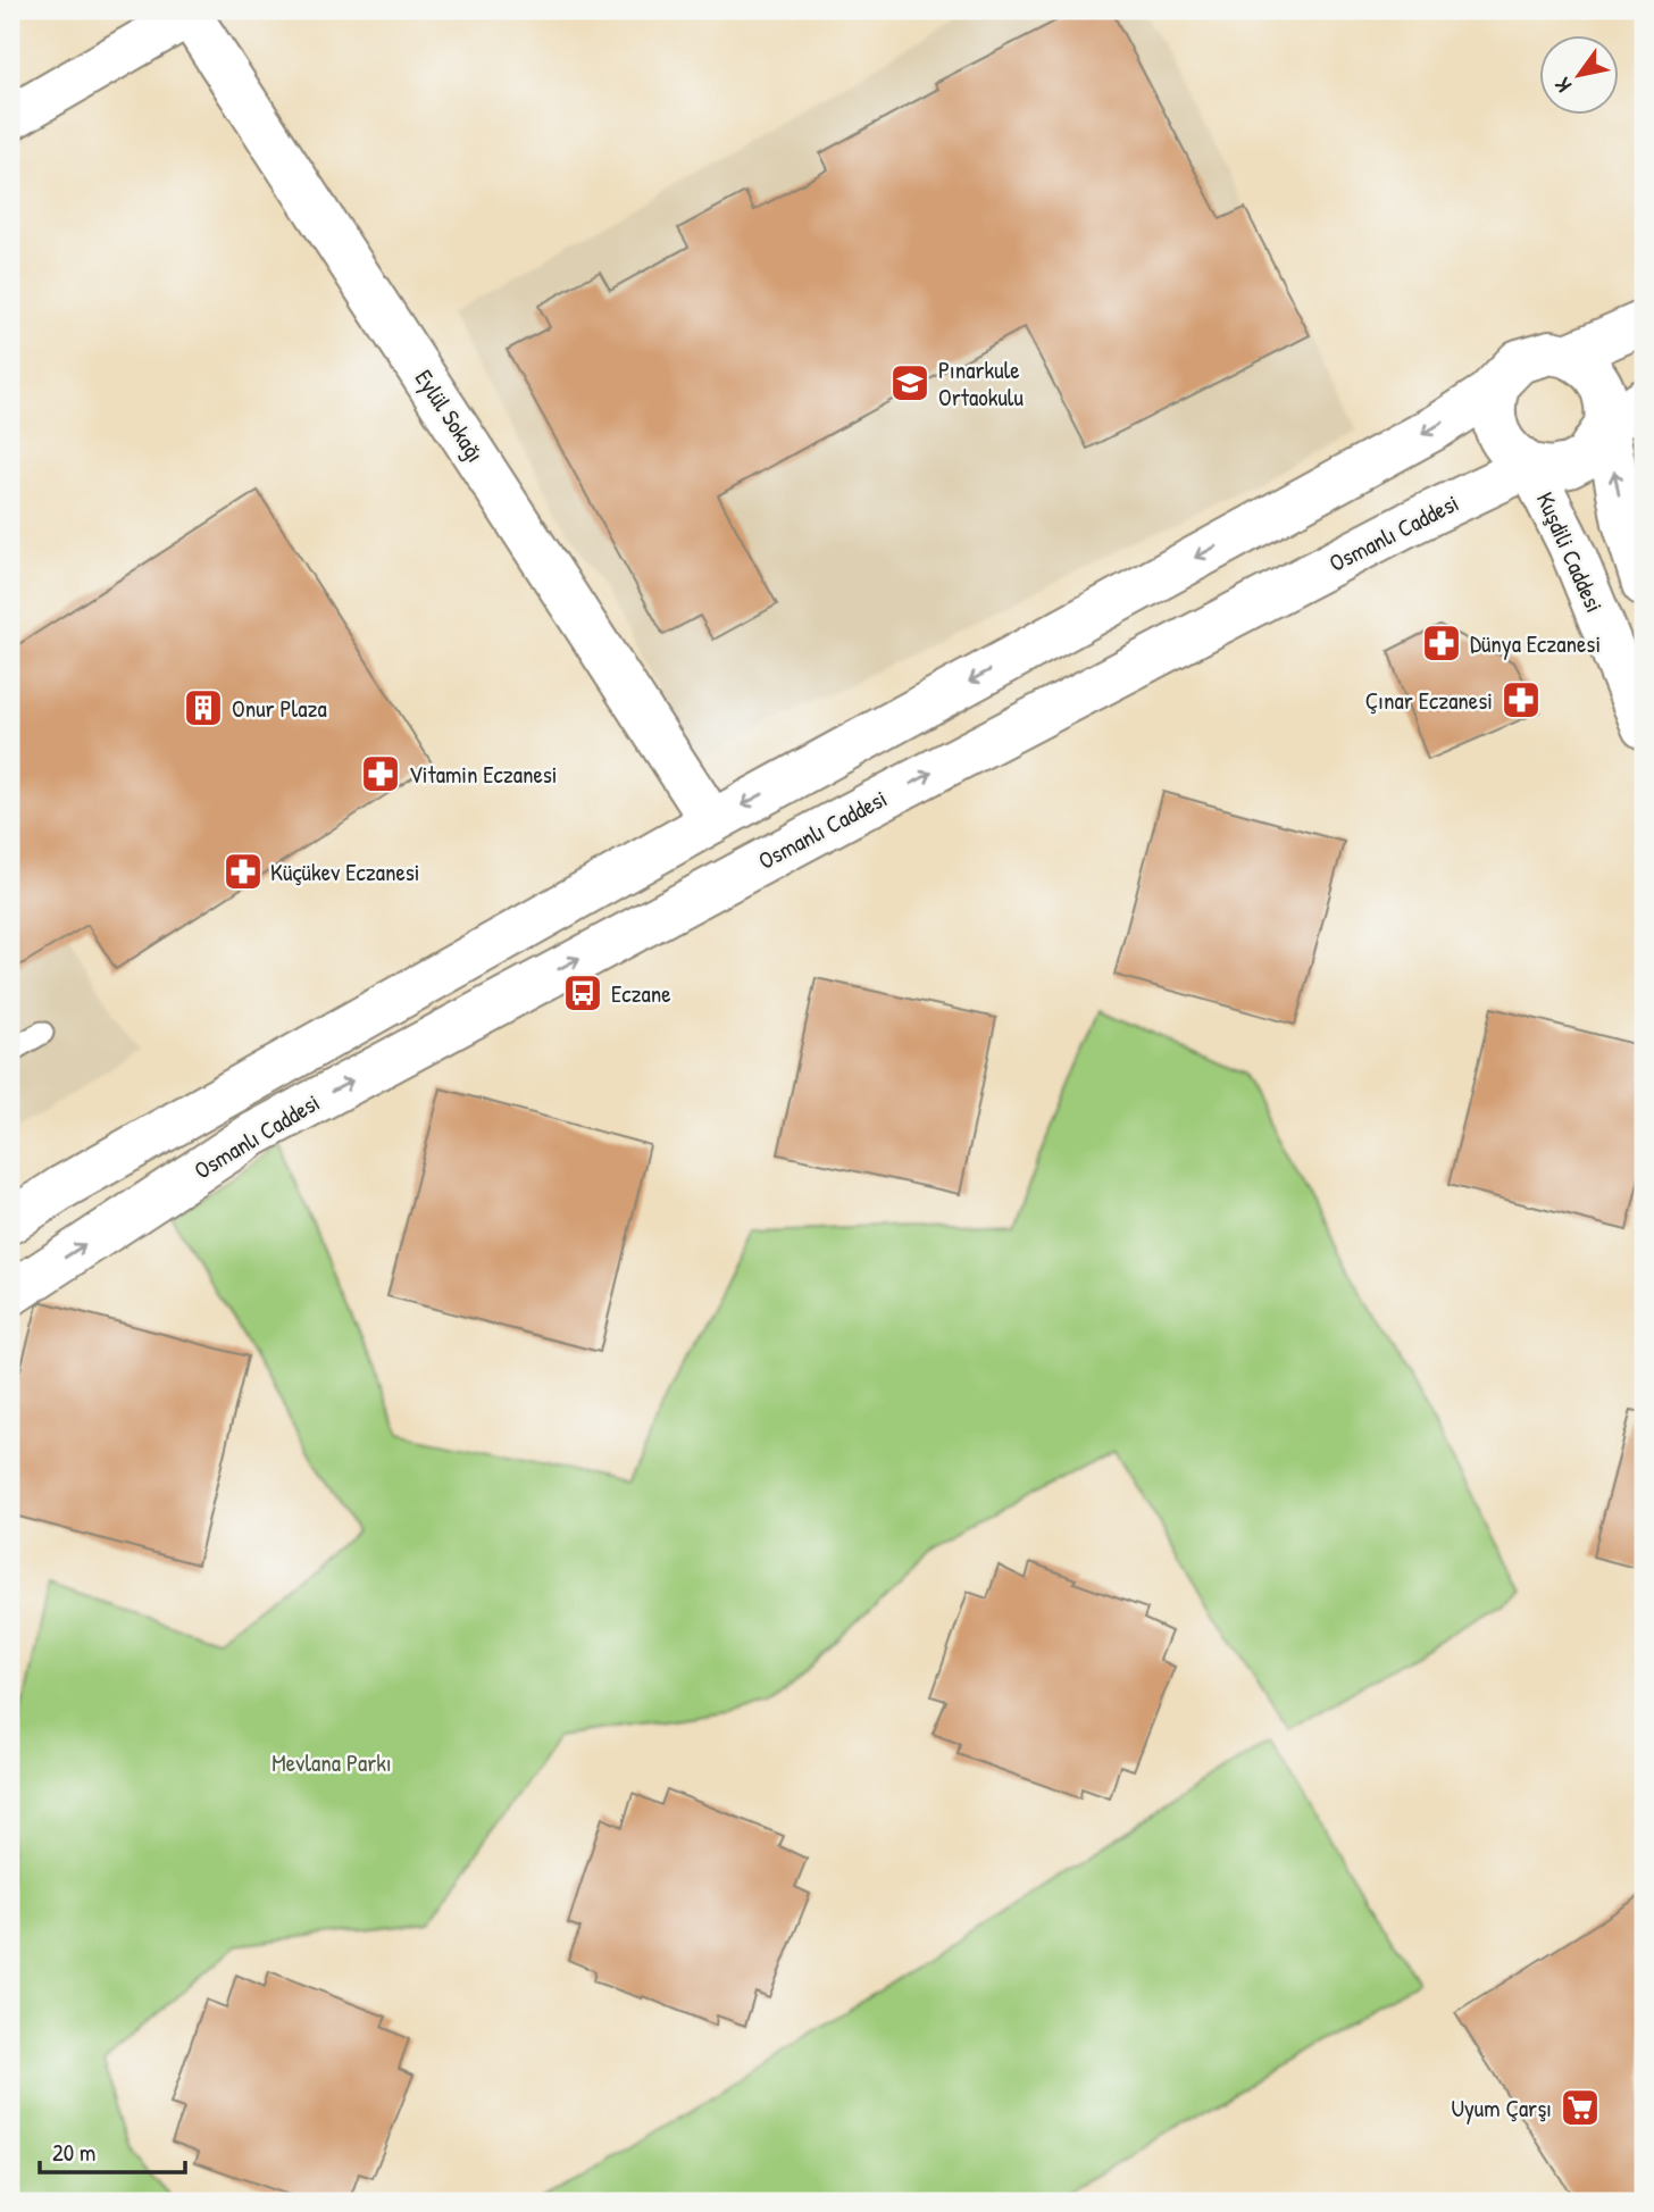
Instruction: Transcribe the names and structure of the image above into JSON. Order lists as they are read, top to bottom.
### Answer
{
  "streets": {
    "main road": ["Eylül Sokağı", "Osmanlı Caddesi", "Kuşdili Caddesi"]
  },
  "crossings": [
    ["Eylül Sokağı", "Osmanlı Caddesi"],
    ["Osmanlı Caddesi", "Kuşdili Caddesi"]
  ],
  "parks": ["Mevlana Parkı"],
  "places": {
    "school or university": ["Pınarkule Ortaokulu"],
    "pharmacy": [
      "Dünya Eczanesi",
      "Çınar Eczanesi",
      "Vitamin Eczanesi",
      "Küçükev Eczanesi"
    ],
    "building": ["Onur Plaza"],
    "bus stop": ["Eczane"],
    "supermarket": ["Uyum Çarşı"]
  },
  "scale_bar": "20 m",
  "north": "bottom left"
}
